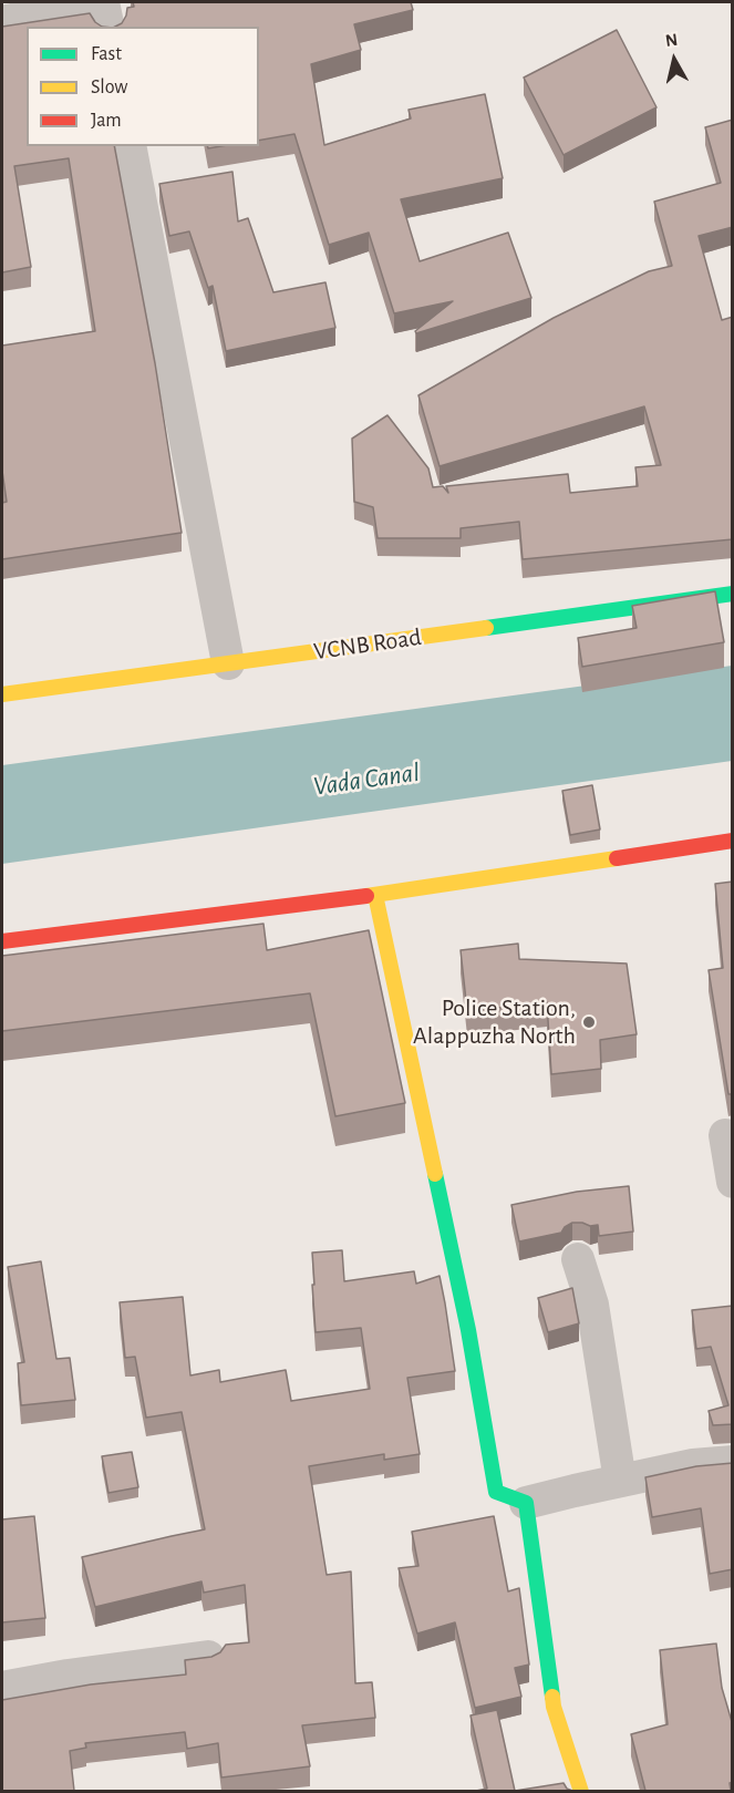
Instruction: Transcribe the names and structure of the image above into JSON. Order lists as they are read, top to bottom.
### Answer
{
  "streets": {
    "main road": ["VCNB Road"]
  },
  "water": ["Vada Canal"],
  "places": ["Police Station, Alappuzha North"],
  "legend": ["Fast", "Slow", "Jam"],
  "north": "top"
}
